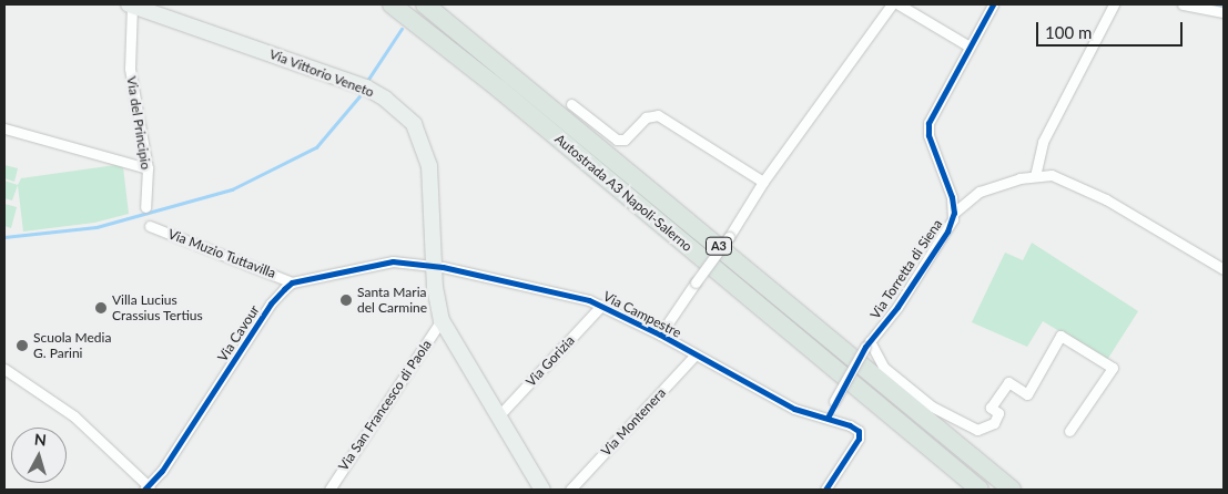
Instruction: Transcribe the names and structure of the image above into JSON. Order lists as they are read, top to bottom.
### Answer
{
  "streets": {
    "highway": ["Autostrada A3 Napoli-Salerno", "A3"],
    "main road": ["Via Vittorio Veneto"],
    "street": [
      "Via del Principio",
      "Via Muzio Tuttavilla",
      "Via Torretta di Siena",
      "Via Campestre",
      "Via Cavour",
      "Via Gorizia",
      "Via San Francesco di Paola",
      "Via Montenera"
    ]
  },
  "crossings": [
    ["Via Vittorio Veneto", "Via del Principio"],
    ["Via Vittorio Veneto", "Via Campestre"],
    ["Via Vittorio Veneto", "Via Cavour"],
    ["Via Vittorio Veneto", "Via Gorizia"],
    ["Via Vittorio Veneto", "Via San Francesco di Paola"],
    ["Via Muzio Tuttavilla", "Via Cavour"],
    ["Via Torretta di Siena", "Via Campestre"],
    ["Via Campestre", "Via Cavour"],
    ["Via Campestre", "Via Gorizia"],
    ["Via Campestre", "Via Montenera"]
  ],
  "places": ["Santa Maria del Carmine", "Villa Lucius Crassius Tertius", "Scuola Media G. Parini"],
  "scale_bar": "100 m",
  "north": "top"
}
